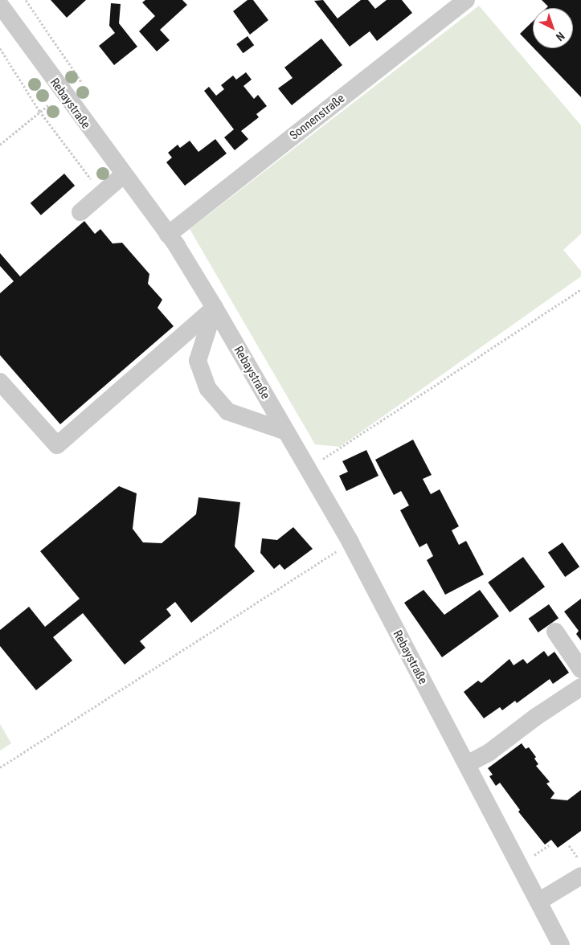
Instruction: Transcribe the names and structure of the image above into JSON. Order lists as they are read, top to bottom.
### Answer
{
  "streets": {
    "street": ["Rebaystraße", "Sonnenstraße"]
  },
  "crossings": [
    ["Rebaystraße", "Sonnenstraße"]
  ],
  "north": "bottom right"
}
